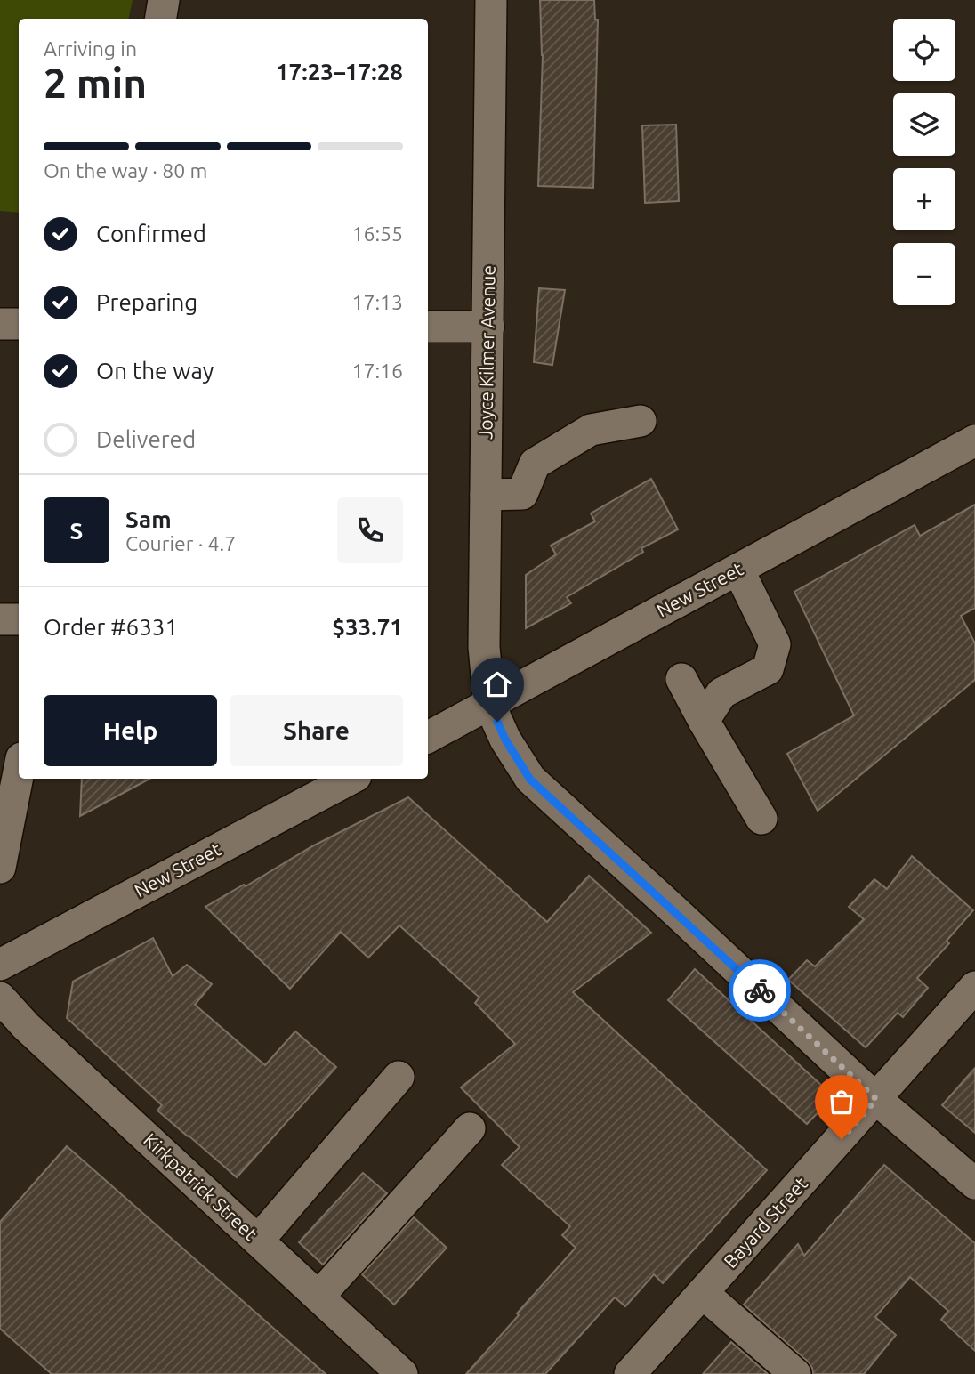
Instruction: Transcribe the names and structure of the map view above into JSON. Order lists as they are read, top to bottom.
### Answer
{
  "streets": {
    "street": [
      "Joyce Kilmer Avenue",
      "New Street",
      "Kirkpatrick Street",
      "Bayard Street"
    ]
  },
  "crossings": [
    ["Joyce Kilmer Avenue", "New Street"],
    ["Joyce Kilmer Avenue", "Bayard Street"]
  ],
  "page": {
    "map_buttons": ["+", "−"],
    "heading": ["2 min", "Arriving in", "17:23–17:28"],
    "panel": [
      "Sam",
      "Courier · 4.7",
      "Order #6331",
      "$33.71"
    ],
    "bar": "On the way · 80 m",
    "list": [
      ["Confirmed", "16:55"],
      ["Preparing", "17:13"],
      ["On the way", "17:16"],
      "Delivered"
    ],
    "round": "S",
    "buttons": ["Help", "Share"]
  }
}
